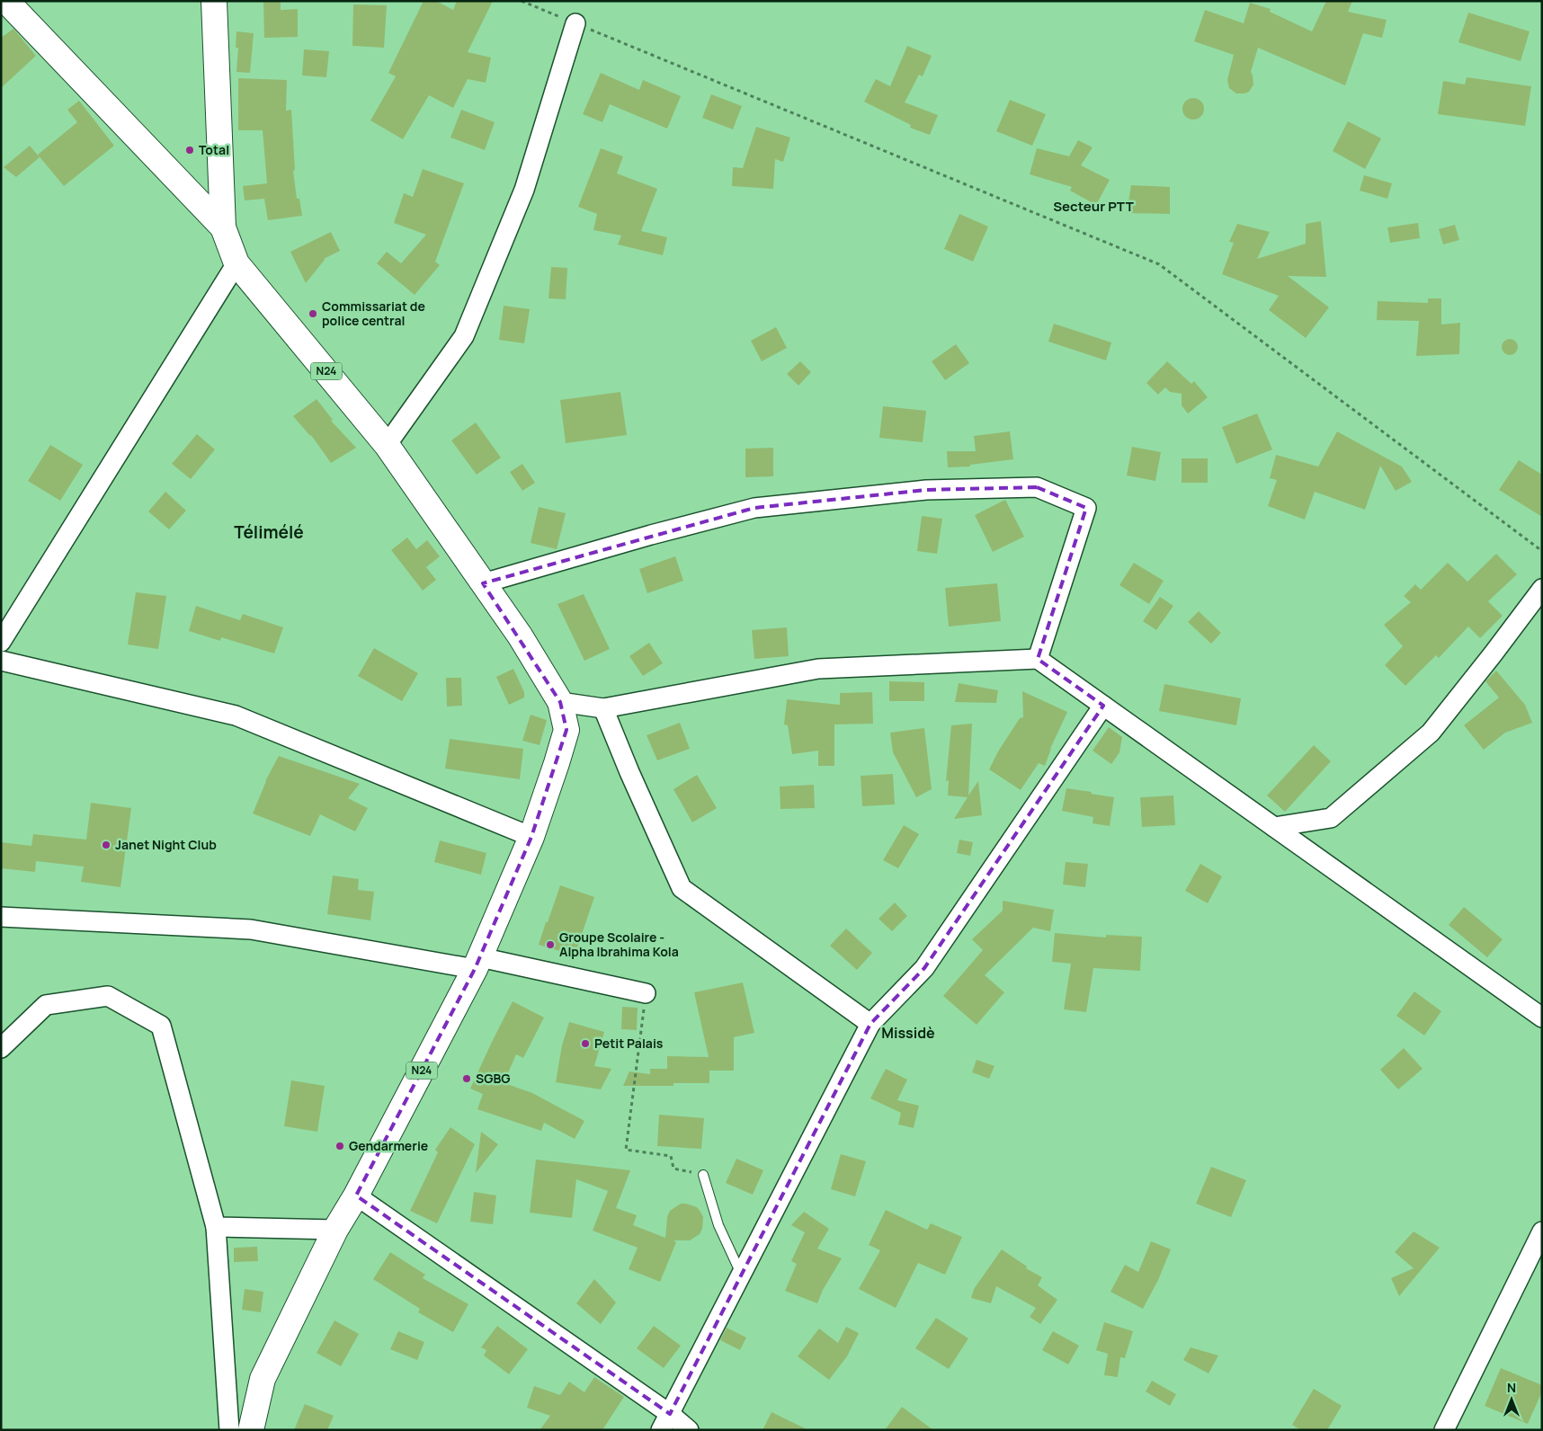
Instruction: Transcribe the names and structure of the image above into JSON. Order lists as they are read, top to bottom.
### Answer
{
  "streets": {
    "main road": ["N24"]
  },
  "districts": ["Secteur PTT", "Télimélé", "Missidè"],
  "places": [
    "Total",
    "Commissariat de police central",
    "Janet Night Club",
    "Groupe Scolaire - Alpha Ibrahima Kola",
    "Petit Palais",
    "SGBG",
    "Gendarmerie"
  ],
  "north": "top"
}
